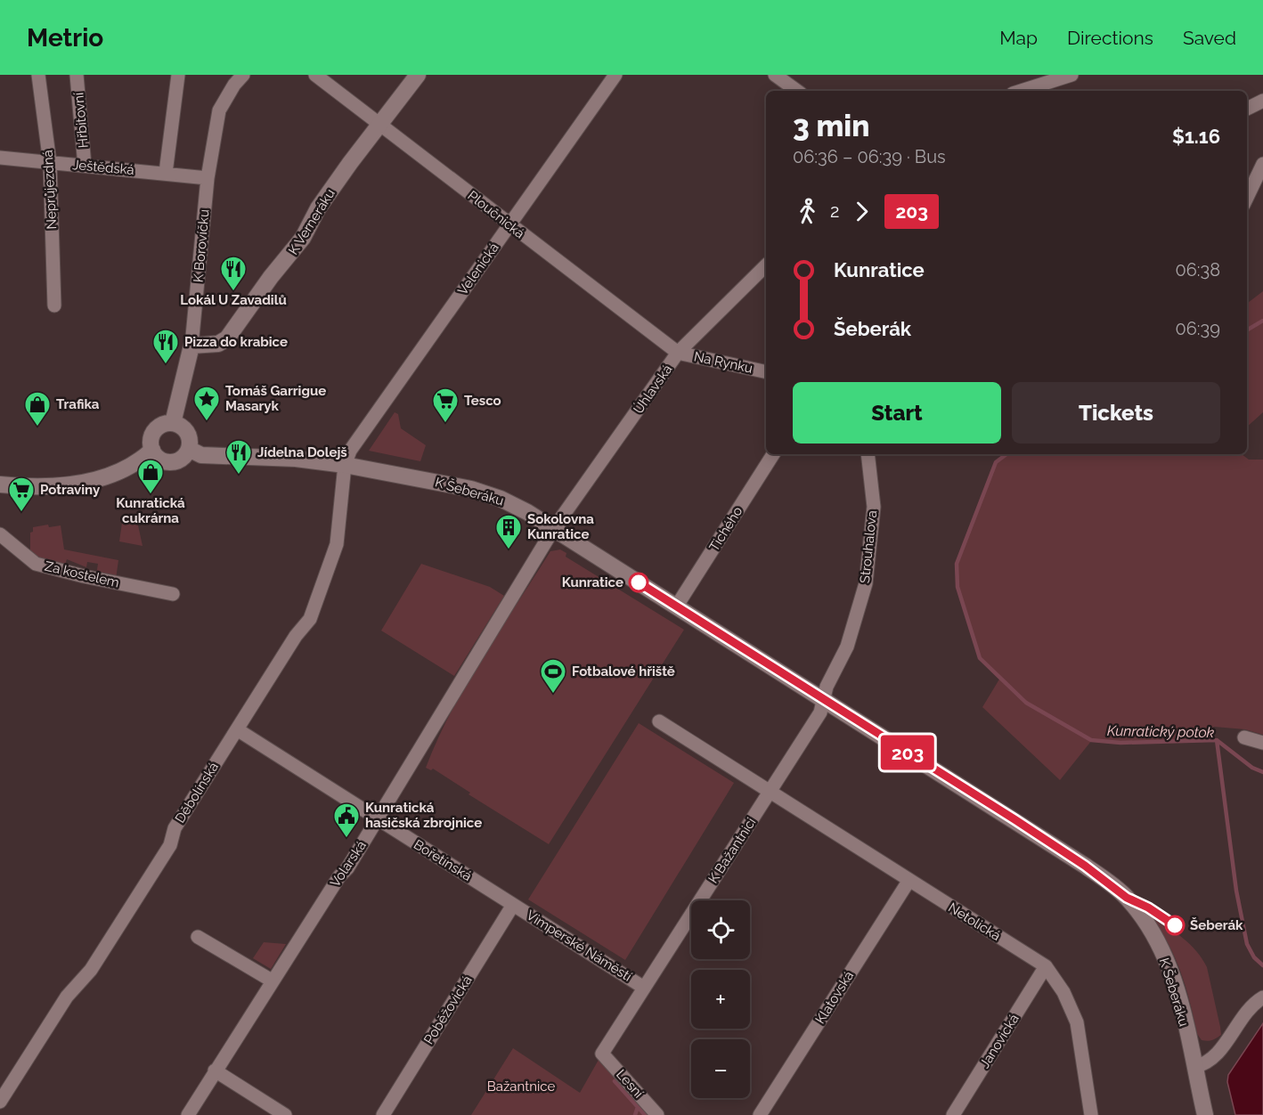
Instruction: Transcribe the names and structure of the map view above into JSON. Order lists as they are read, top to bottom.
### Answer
{
  "streets": {
    "street": [
      "Hřbitovní",
      "Ještědská",
      "Neprůjezdná",
      "Ploučnická",
      "K Verneráku",
      "K Borovíčku",
      "Velenická",
      "Na Rynku",
      "Úhlavská",
      "K Šeberáku",
      "Tichého",
      "Strouhalova",
      "Za kostelem",
      "Děbolínská",
      "K Bažantnici",
      "Bořetínská",
      "Volarská",
      "Netolická",
      "Vimperské Náměstí",
      "Klatovská",
      "Poběžovická",
      "Janovická",
      "Lesní"
    ]
  },
  "crossings": [
    ["Hřbitovní", "Ještědská"],
    ["Ještědská", "Neprůjezdná"],
    ["Ještědská", "K Borovíčku"],
    ["Ploučnická", "K Verneráku"],
    ["Ploučnická", "Velenická"],
    ["Ploučnická", "Na Rynku"],
    ["Ploučnická", "Úhlavská"],
    ["K Verneráku", "K Borovíčku"],
    ["K Borovíčku", "K Šeberáku"],
    ["Velenická", "K Šeberáku"],
    ["Velenická", "Děbolínská"],
    ["Na Rynku", "Úhlavská"],
    ["Úhlavská", "K Šeberáku"],
    ["Úhlavská", "Volarská"],
    ["K Šeberáku", "Tichého"],
    ["K Šeberáku", "Strouhalova"],
    ["K Šeberáku", "Děbolínská"],
    ["K Šeberáku", "K Bažantnici"],
    ["K Šeberáku", "Volarská"],
    ["Strouhalova", "K Bažantnici"],
    ["Děbolínská", "Bořetínská"],
    ["K Bažantnici", "Netolická"],
    ["K Bažantnici", "Vimperské Náměstí"],
    ["K Bažantnici", "Lesní"],
    ["Bořetínská", "Volarská"],
    ["Bořetínská", "Vimperské Náměstí"],
    ["Bořetínská", "Poběžovická"],
    ["Netolická", "Klatovská"],
    ["Netolická", "Janovická"],
    ["Vimperské Náměstí", "Poběžovická"]
  ],
  "water": ["Kunratický potok"],
  "parks": ["Bažantnice"],
  "places": {
    "restaurant": ["Lokál U Zavadilů", "Pizza do krabice", "Jídelna Dolejš"],
    "place": ["Tomáš Garrigue Masaryk"],
    "supermarket": ["Tesco", "Potraviny"],
    "shop": ["Trafika", "Kunratická cukrárna"],
    "building": ["Sokolovna Kunratice"],
    "other": ["Kunratice", "Šeberák"],
    "sports": ["Fotbalové hřiště"],
    "public building": ["Kunratická hasičská zbrojnice"]
  },
  "lines": ["bus line 203"],
  "page": {
    "header": "Metrio",
    "nav": ["Map", "Directions", "Saved"],
    "on_map": "203",
    "heading": ["3 min", "06:36 – 06:39 · Bus", "$1.16"],
    "legs": ["2", "203"],
    "list": [
      {
        "name": "Kunratice",
        "value": "06:38"
      },
      {
        "name": "Šeberák",
        "value": "06:39"
      }
    ],
    "buttons": ["Start", "Tickets"],
    "map_buttons": ["+", "−"]
  }
}
